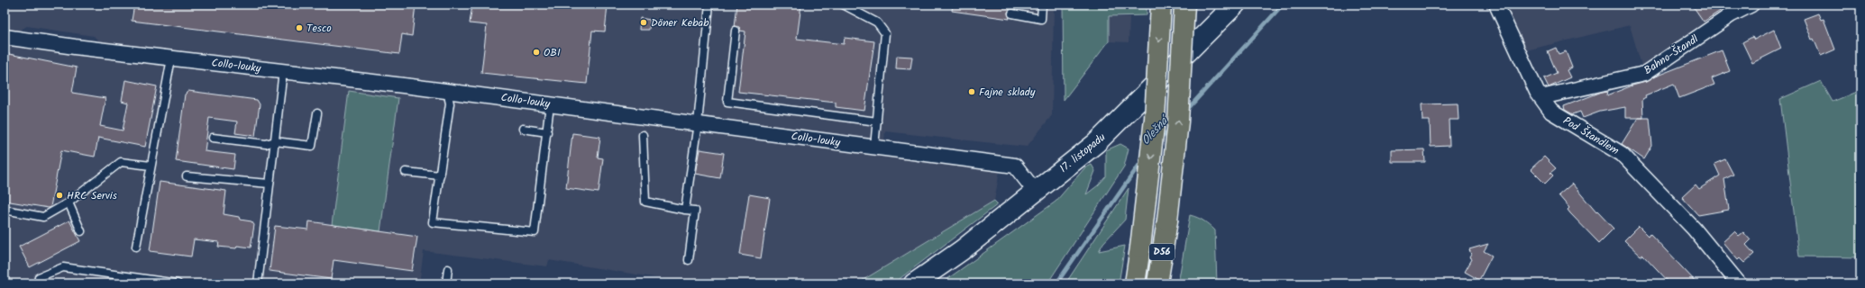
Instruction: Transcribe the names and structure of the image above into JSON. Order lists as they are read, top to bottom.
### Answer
{
  "streets": {
    "highway": ["D56"],
    "main road": ["17. listopadu"],
    "street": ["Bahno-Štandl", "Collo-louky", "Pod Štandlem"]
  },
  "crossings": [
    ["Bahno-Štandl", "Pod Štandlem"],
    ["Collo-louky", "17. listopadu"]
  ],
  "water": ["Olešná"],
  "places": [
    "Döner Kebab",
    "Tesco",
    "OBI",
    "Fajne sklady",
    "HRC Servis"
  ]
}
